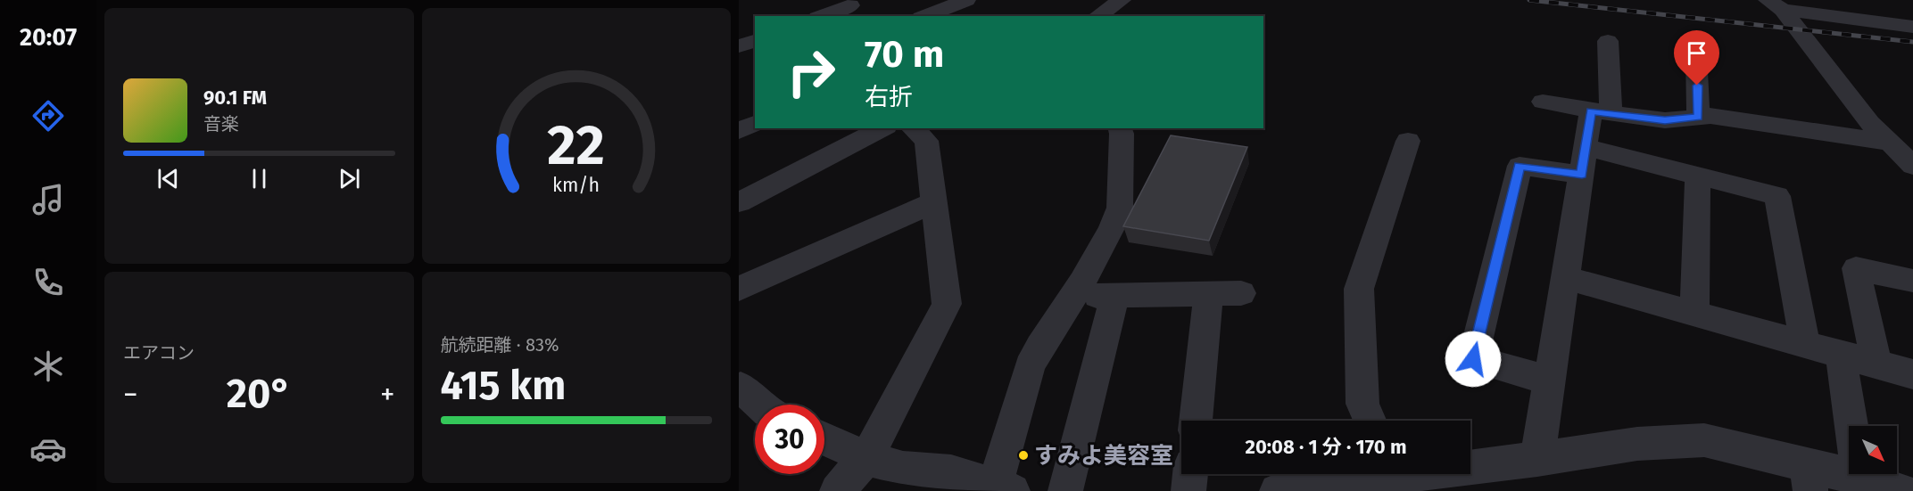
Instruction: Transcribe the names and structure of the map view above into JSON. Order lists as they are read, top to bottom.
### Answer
{
  "places": ["すみよ美容室"],
  "north": "bottom right",
  "page": {
    "tabs": "20:07",
    "turn": ["70 m", "右折"],
    "song": ["90.1 FM", "音楽"],
    "tile": [
      "エアコン",
      ["航続距離 · 83%", "415 km"]
    ],
    "heat": ["−", "20°", "+"],
    "limit": "30",
    "trip": "20:08 · 1 分 · 170 m",
    "gauge": ["22", "km/h"]
  }
}
